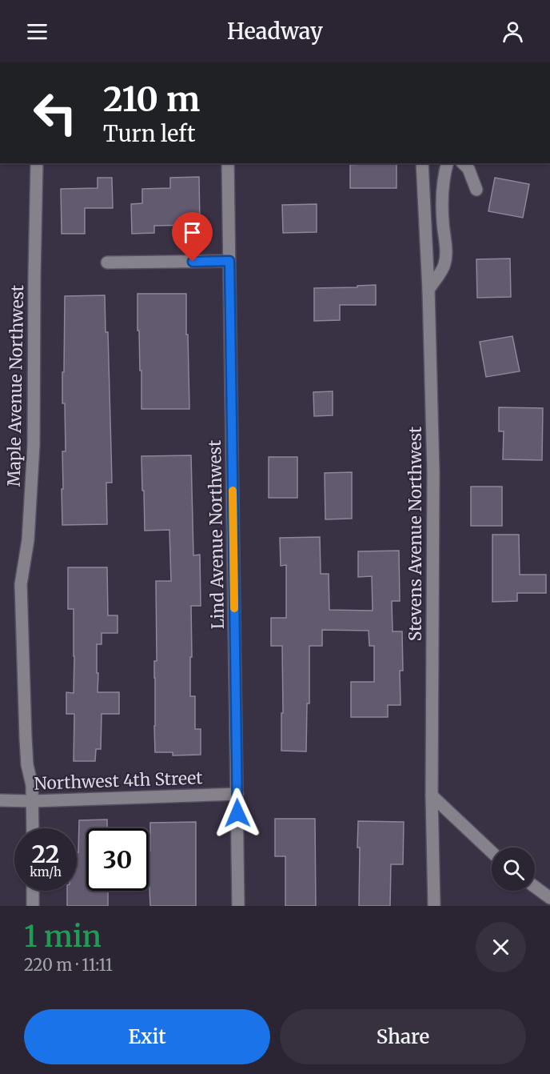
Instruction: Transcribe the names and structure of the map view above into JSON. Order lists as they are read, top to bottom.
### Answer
{
  "streets": {
    "street": [
      "Maple Avenue Northwest",
      "Stevens Avenue Northwest",
      "Lind Avenue Northwest",
      "Northwest 4th Street"
    ]
  },
  "crossings": [
    ["Maple Avenue Northwest", "Northwest 4th Street"],
    ["Lind Avenue Northwest", "Northwest 4th Street"]
  ],
  "page": {
    "header": "Headway",
    "turn": ["210 m", "Turn left"],
    "speed": "22 km/h",
    "limit": "30",
    "heading": ["1 min", "220 m · 11:11"],
    "buttons": ["Exit", "Share"]
  }
}
